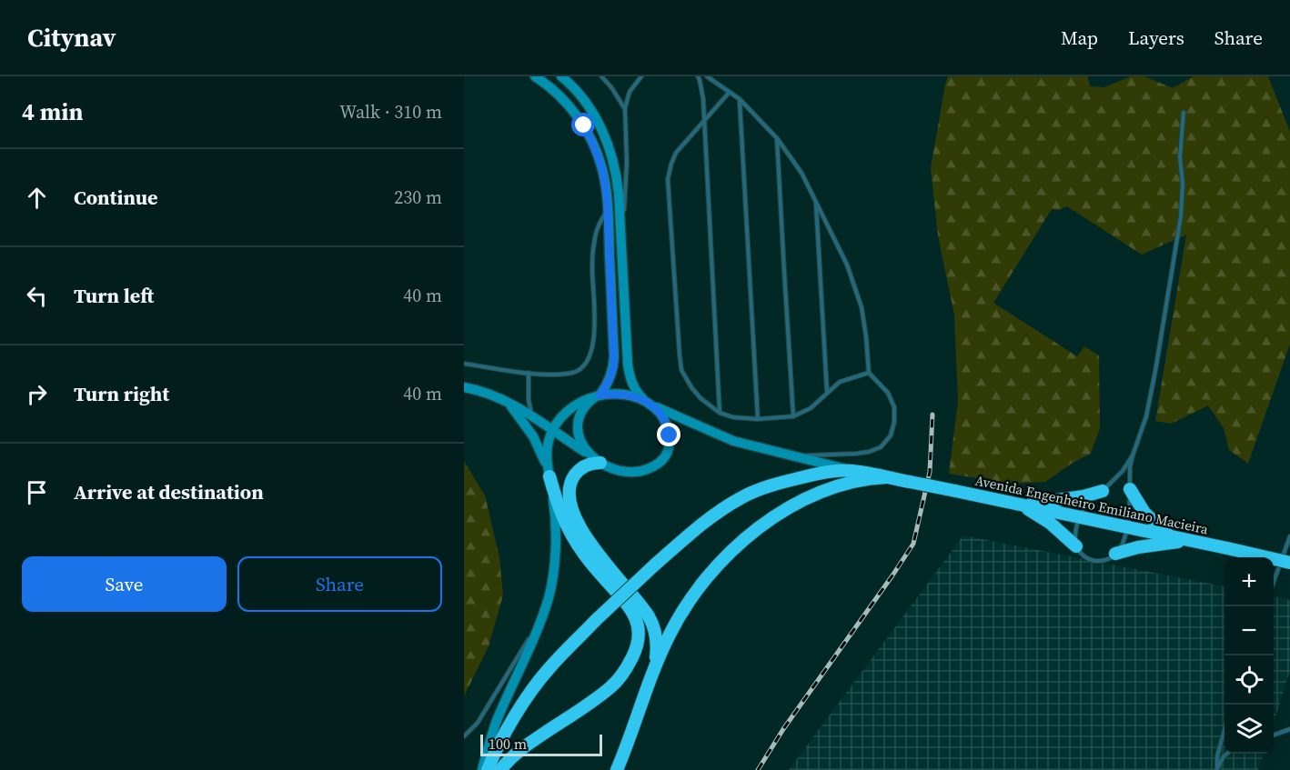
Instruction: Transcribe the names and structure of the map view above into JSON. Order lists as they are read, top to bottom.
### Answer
{
  "streets": {
    "highway": ["Avenida Engenheiro Emiliano Macieira"]
  },
  "scale_bar": "100 m",
  "page": {
    "header": "Citynav",
    "nav": ["Map", "Layers", "Share"],
    "heading": ["4 min", "Walk · 310 m"],
    "list": [
      ["Continue", "230 m"],
      ["Turn left", "40 m"],
      ["Turn right", "40 m"],
      "Arrive at destination"
    ],
    "buttons": ["Save", "Share"],
    "map_buttons": ["+", "−"],
    "scale": "100 m"
  }
}
